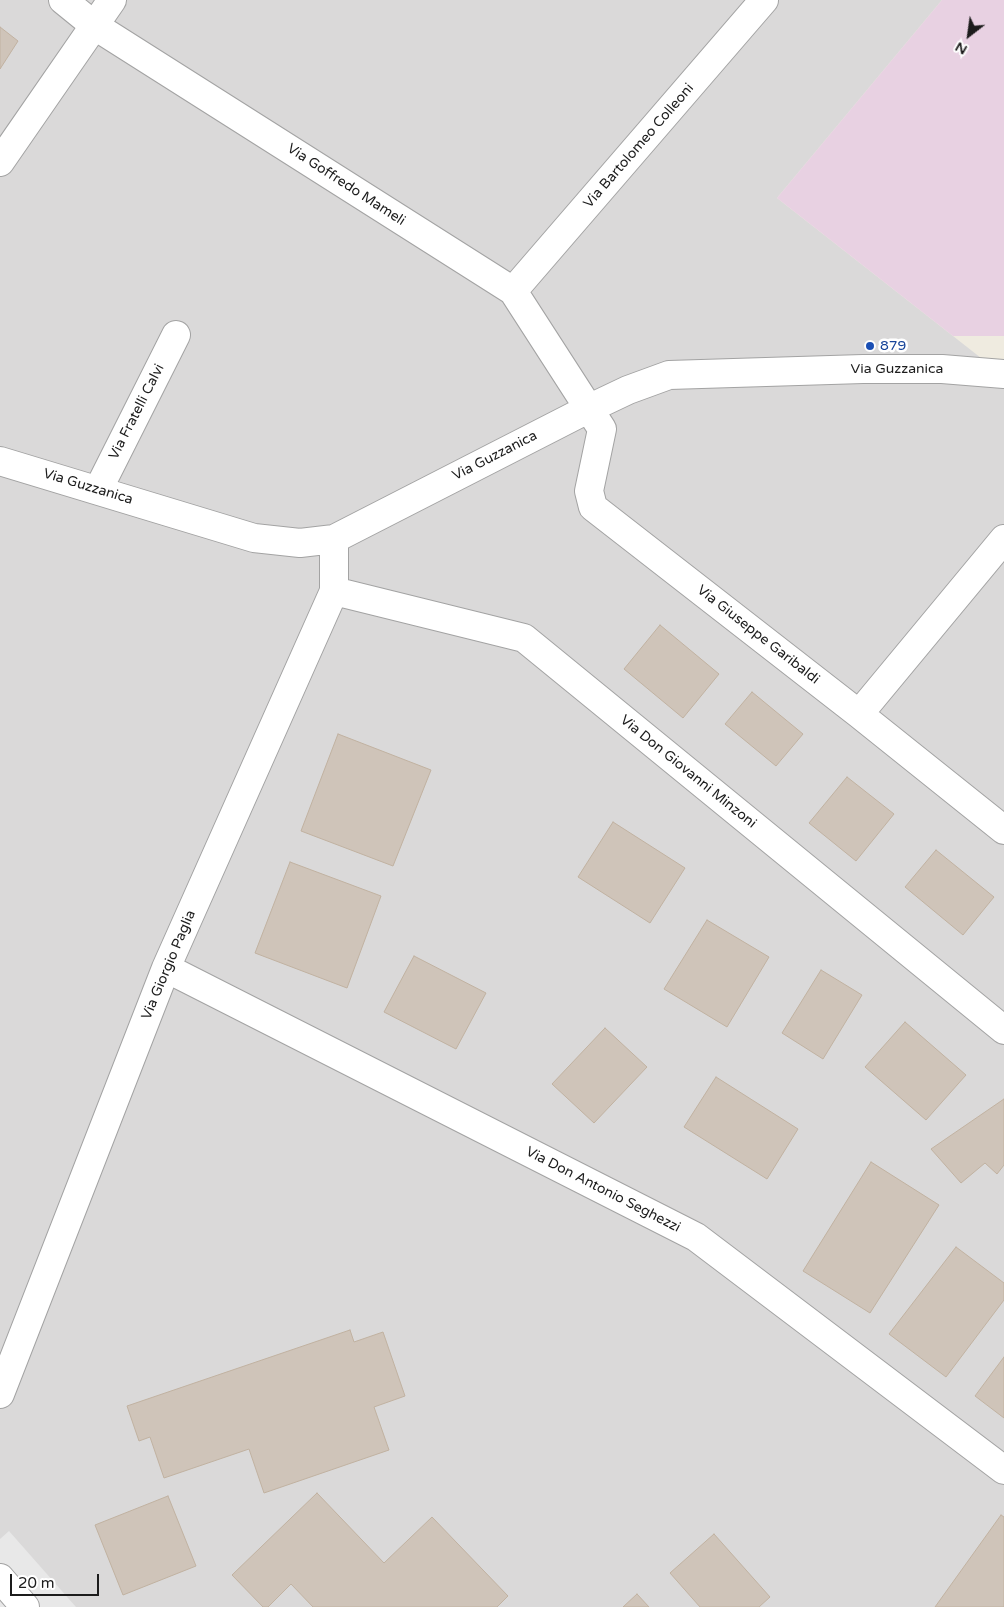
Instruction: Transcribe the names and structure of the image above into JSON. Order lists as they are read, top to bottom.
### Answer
{
  "streets": {
    "street": [
      "Via Bartolomeo Colleoni",
      "Via Goffredo Mameli",
      "Via Guzzanica",
      "Via Fratelli Calvi",
      "Via Giuseppe Garibaldi",
      "Via Don Giovanni Minzoni",
      "Via Giorgio Paglia",
      "Via Don Antonio Seghezzi"
    ]
  },
  "crossings": [
    ["Via Bartolomeo Colleoni", "Via Goffredo Mameli"],
    ["Via Goffredo Mameli", "Via Guzzanica"],
    ["Via Goffredo Mameli", "Via Giuseppe Garibaldi"],
    ["Via Guzzanica", "Via Fratelli Calvi"],
    ["Via Guzzanica", "Via Giuseppe Garibaldi"],
    ["Via Guzzanica", "Via Giorgio Paglia"],
    ["Via Don Giovanni Minzoni", "Via Giorgio Paglia"],
    ["Via Giorgio Paglia", "Via Don Antonio Seghezzi"]
  ],
  "places": ["879"],
  "scale_bar": "20 m",
  "north": "bottom left"
}
